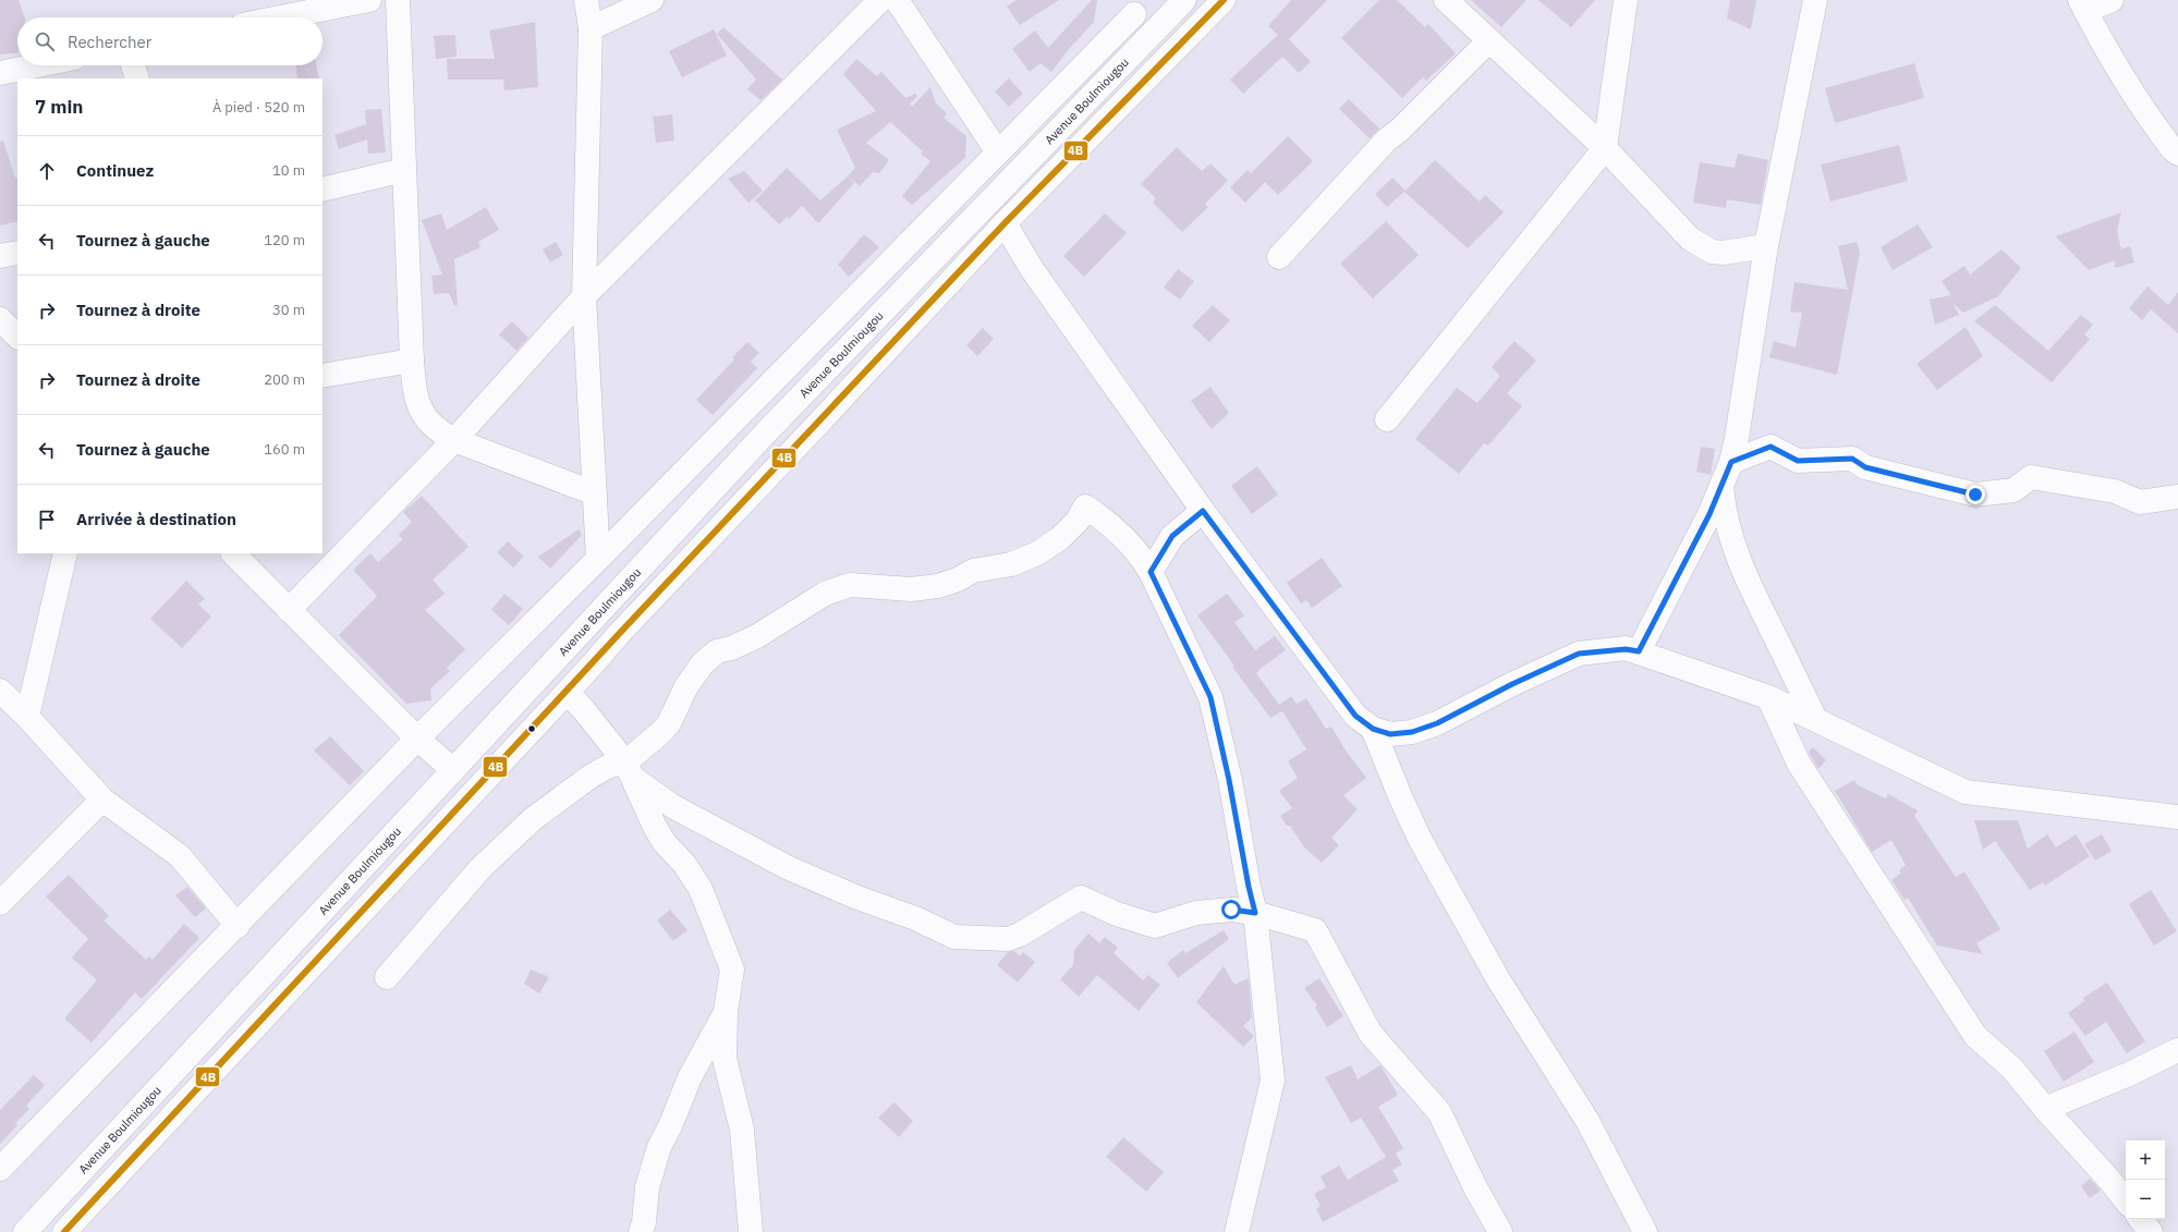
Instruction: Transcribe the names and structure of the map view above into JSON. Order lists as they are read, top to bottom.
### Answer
{
  "streets": {
    "main road": ["Avenue Boulmiougou"]
  },
  "lines": ["transit line 4B"],
  "page": {
    "search": "Rechercher",
    "heading": ["7 min", "À pied · 520 m"],
    "list": [
      ["Continuez", "10 m"],
      ["Tournez à gauche", "120 m"],
      ["Tournez à droite", "30 m"],
      ["Tournez à droite", "200 m"],
      ["Tournez à gauche", "160 m"],
      "Arrivée à destination"
    ],
    "map_buttons": ["+", "−"]
  }
}
